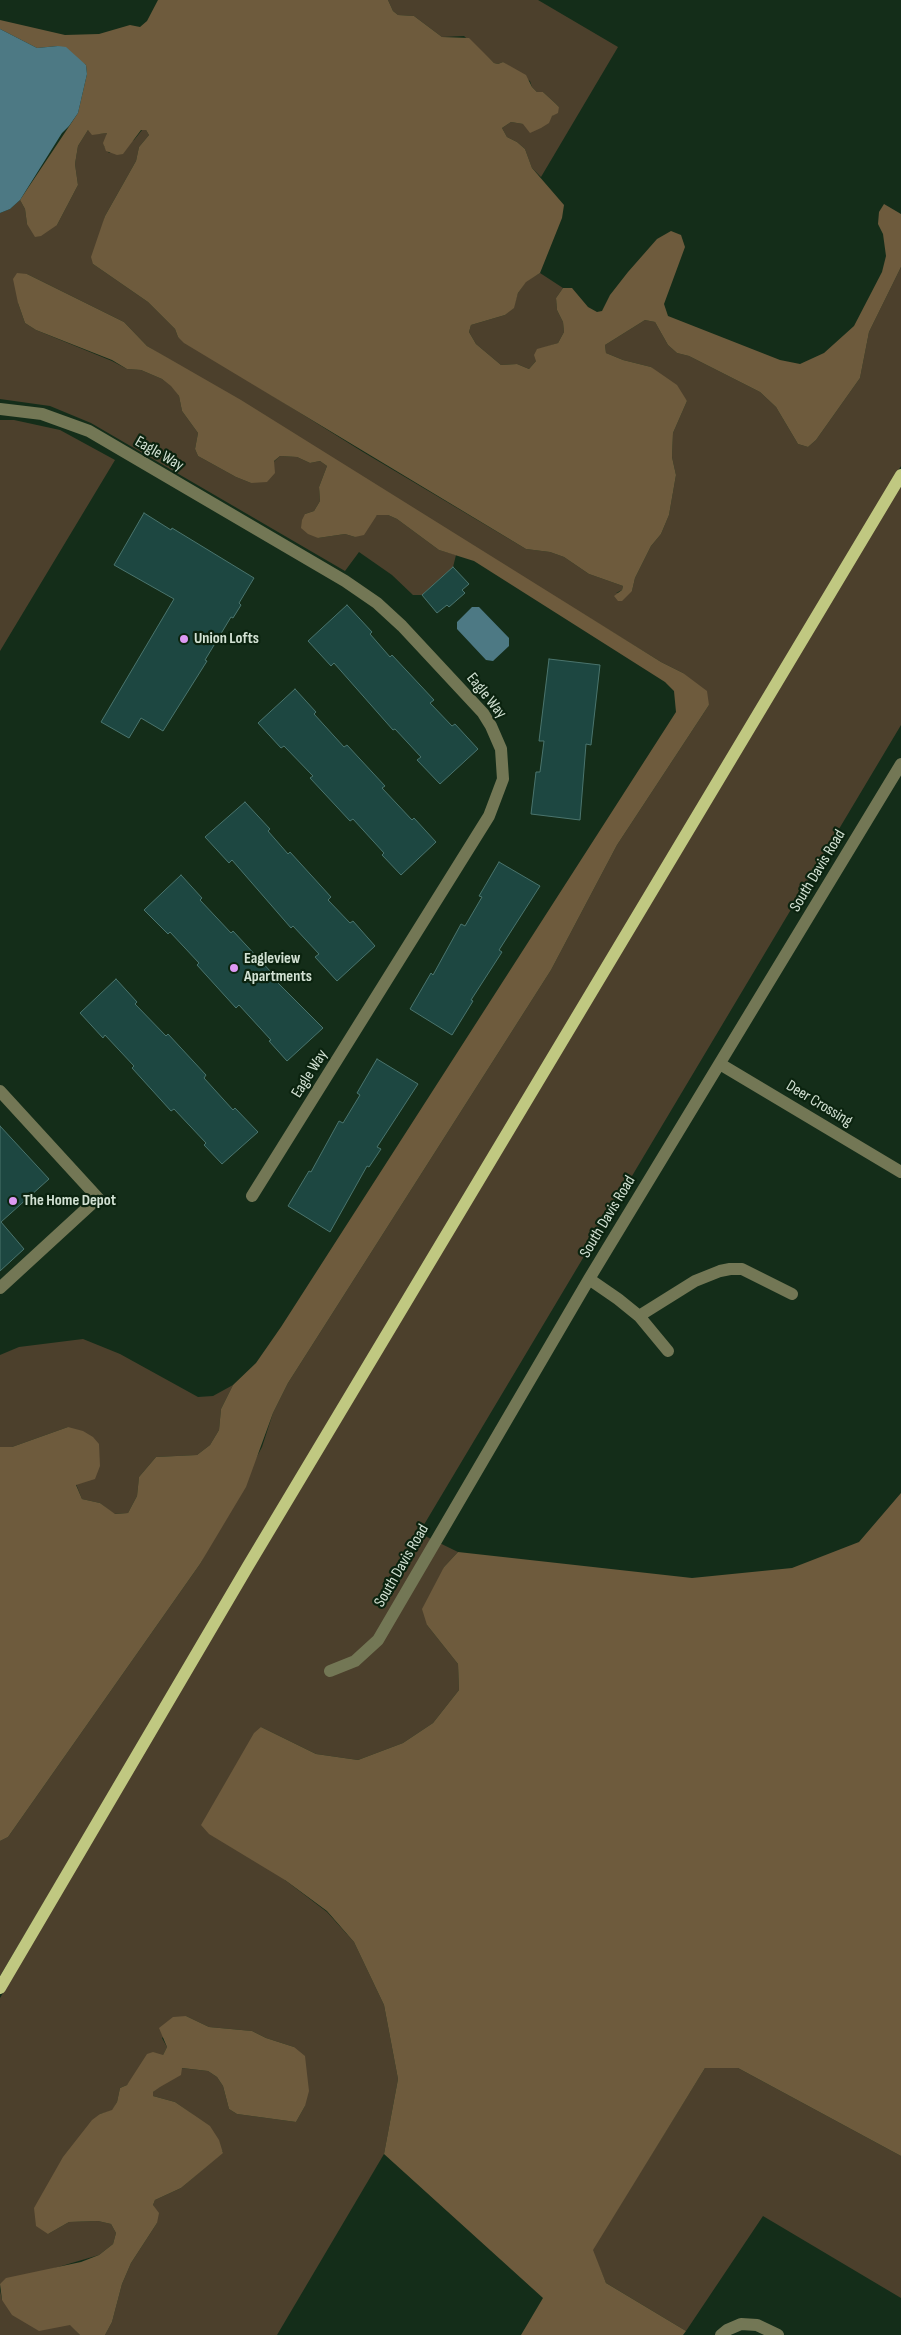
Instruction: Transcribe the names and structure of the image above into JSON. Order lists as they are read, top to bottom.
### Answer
{
  "streets": {
    "street": ["Eagle Way", "South Davis Road", "Deer Crossing"]
  },
  "crossings": [
    ["South Davis Road", "Deer Crossing"]
  ],
  "places": ["Union Lofts", "Eagleview Apartments", "The Home Depot"]
}
